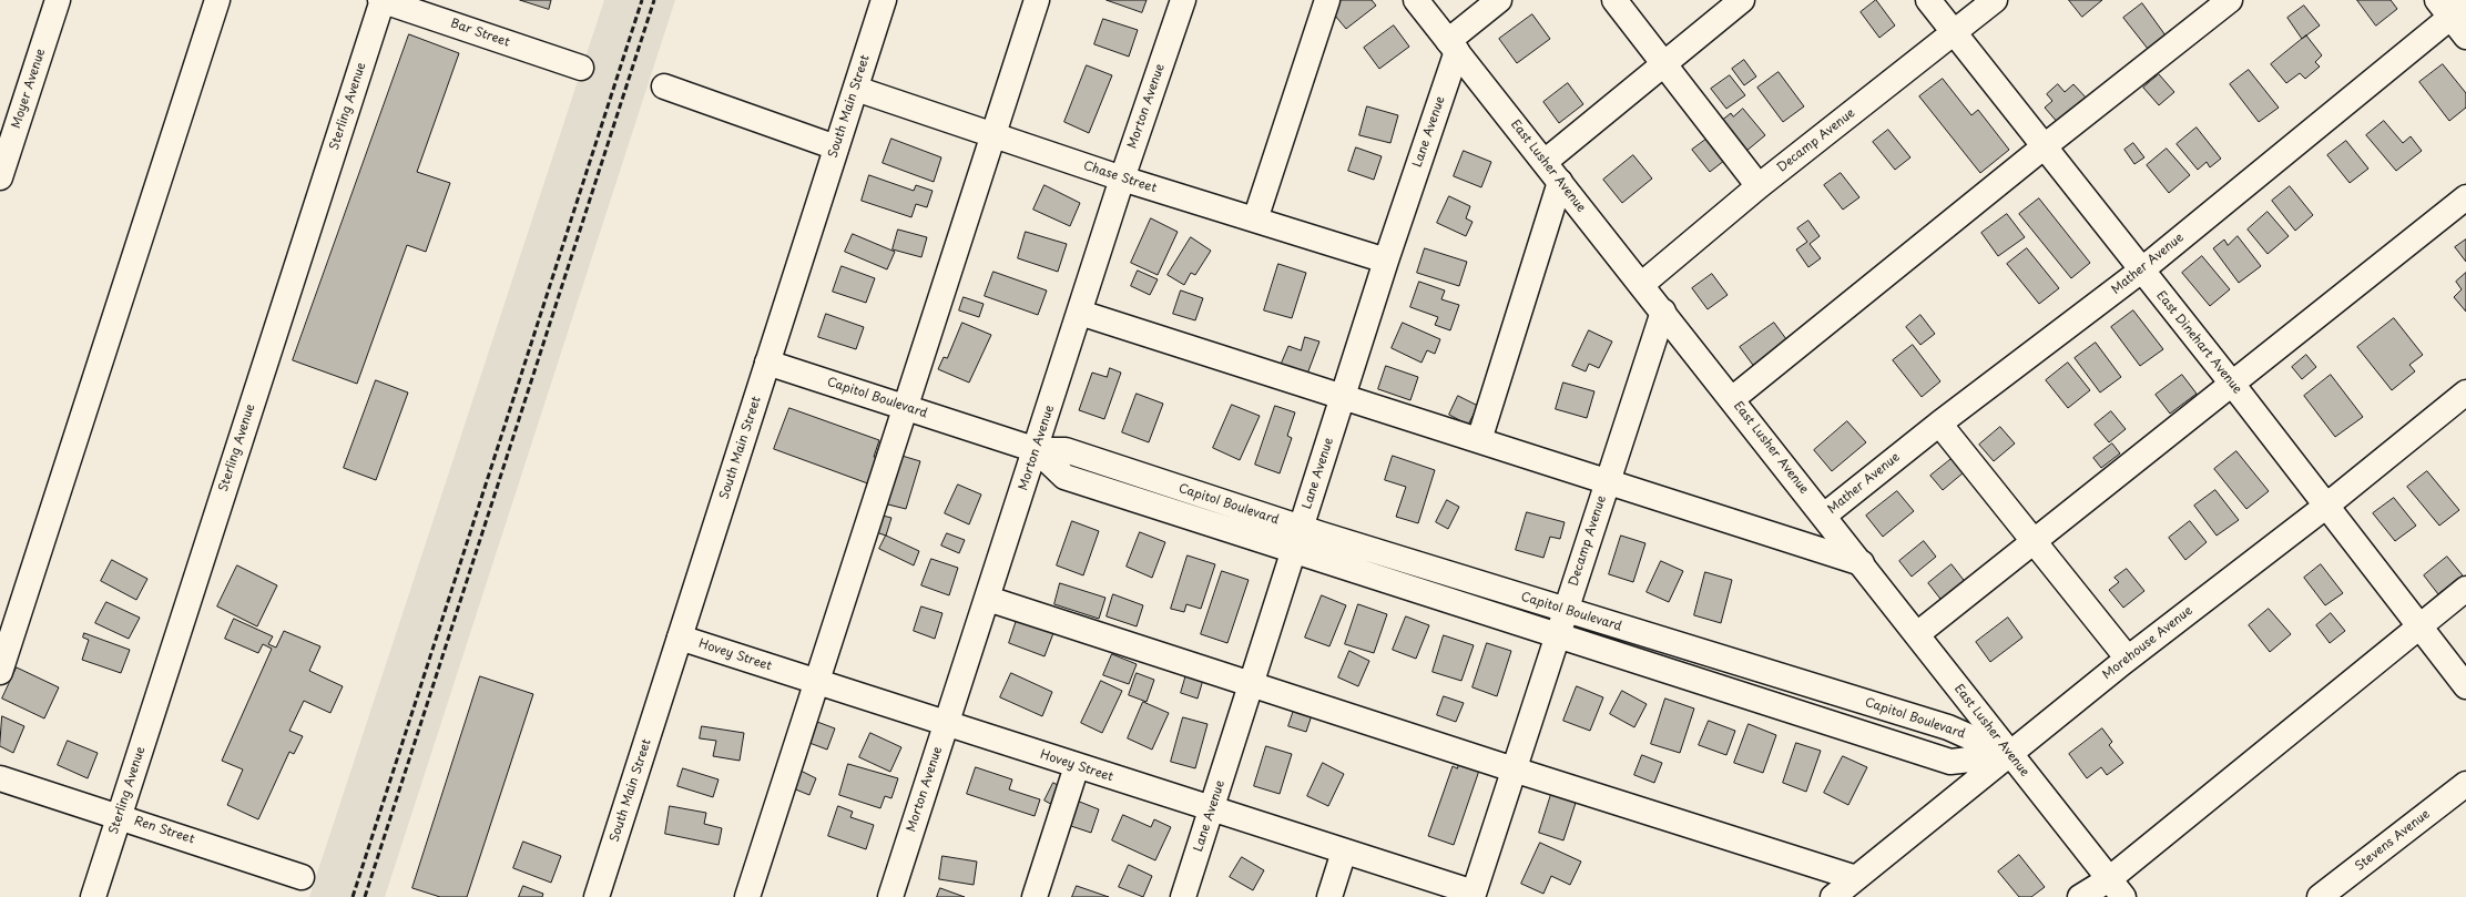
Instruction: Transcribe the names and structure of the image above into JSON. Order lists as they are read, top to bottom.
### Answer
{
  "streets": {
    "street": [
      "Bar Street",
      "Moyer Avenue",
      "Sterling Avenue",
      "South Main Street",
      "Morton Avenue",
      "Lane Avenue",
      "Decamp Avenue",
      "East Lusher Avenue",
      "Chase Street",
      "Mather Avenue",
      "East Dinehart Avenue",
      "Capitol Boulevard",
      "Morehouse Avenue",
      "Hovey Street",
      "Ren Street",
      "Stevens Avenue"
    ]
  },
  "crossings": [
    ["Bar Street", "Sterling Avenue"],
    ["Sterling Avenue", "Ren Street"],
    ["South Main Street", "Chase Street"],
    ["South Main Street", "Capitol Boulevard"],
    ["South Main Street", "Hovey Street"],
    ["Morton Avenue", "Chase Street"],
    ["Morton Avenue", "Capitol Boulevard"],
    ["Morton Avenue", "Hovey Street"],
    ["Lane Avenue", "East Lusher Avenue"],
    ["Lane Avenue", "Chase Street"],
    ["Lane Avenue", "Capitol Boulevard"],
    ["Lane Avenue", "Hovey Street"],
    ["Decamp Avenue", "East Lusher Avenue"],
    ["Decamp Avenue", "East Dinehart Avenue"],
    ["Decamp Avenue", "Capitol Boulevard"],
    ["Decamp Avenue", "Hovey Street"],
    ["East Lusher Avenue", "Mather Avenue"],
    ["East Lusher Avenue", "Capitol Boulevard"],
    ["East Lusher Avenue", "Morehouse Avenue"],
    ["Mather Avenue", "East Dinehart Avenue"],
    ["East Dinehart Avenue", "Morehouse Avenue"],
    ["Capitol Boulevard", "Morehouse Avenue"]
  ]
}
